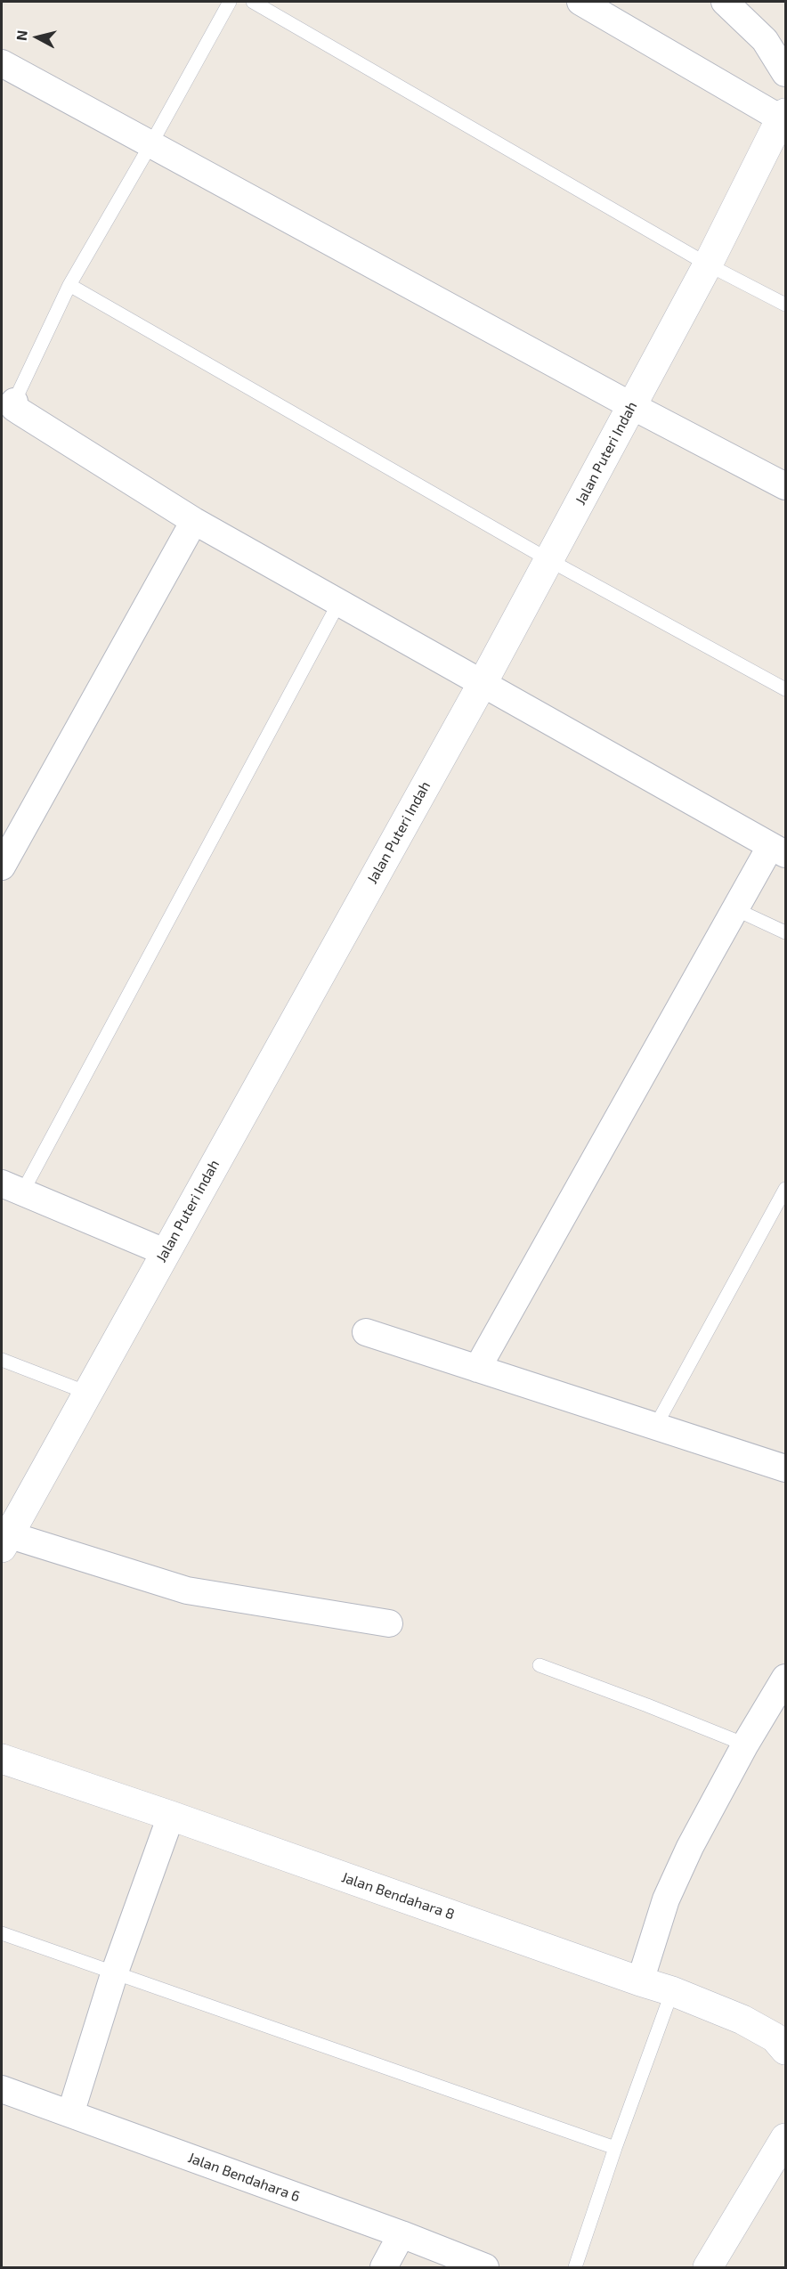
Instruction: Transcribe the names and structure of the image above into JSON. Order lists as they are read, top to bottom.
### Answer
{
  "streets": {
    "street": ["Jalan Puteri Indah", "Jalan Bendahara 8", "Jalan Bendahara 6"]
  },
  "north": "left"
}
